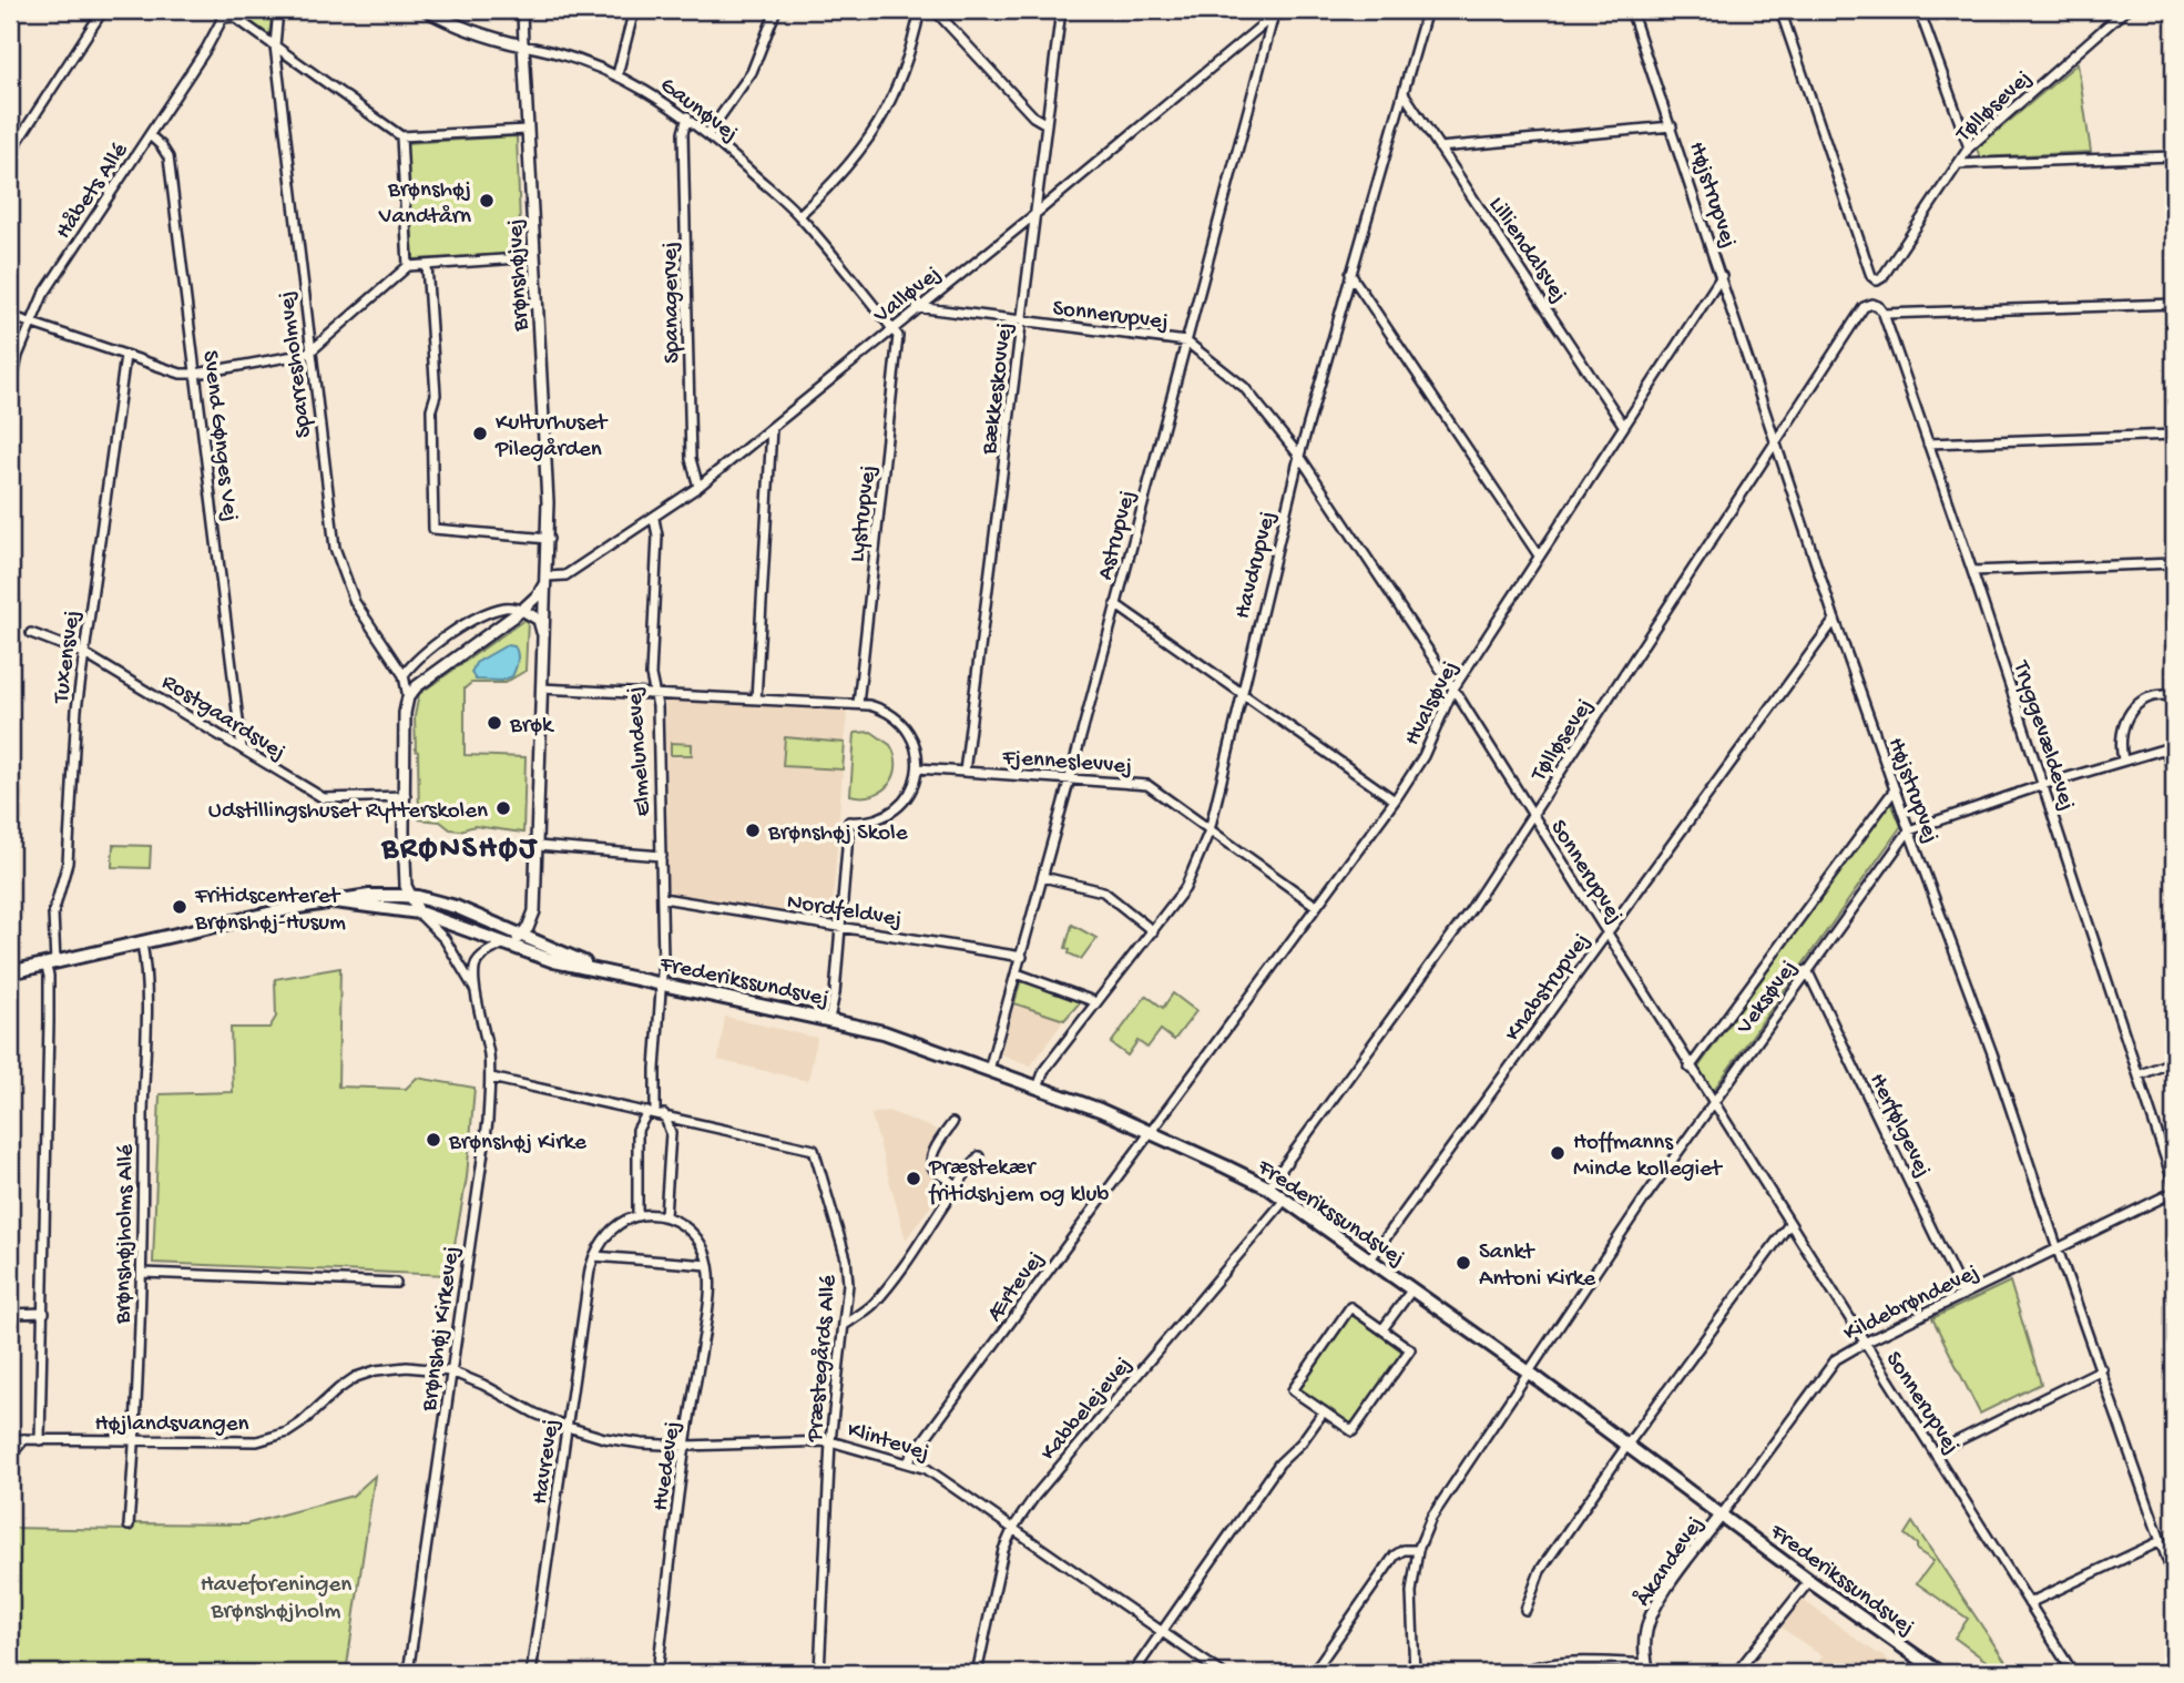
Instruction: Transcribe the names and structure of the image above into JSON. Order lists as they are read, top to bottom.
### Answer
{
  "streets": {
    "main road": ["Frederikssundsvej"],
    "street": [
      "Tølløsevej",
      "Gaunøvej",
      "Håbets Allé",
      "Højstrupvej",
      "Lilliendalsvej",
      "Brønshøjvej",
      "Valløvej",
      "Spanagervej",
      "Sonnerupvej",
      "Sparresholmvej",
      "Bækkeskovvej",
      "Svend Gønges Vej",
      "Lystrupvej",
      "Astrupvej",
      "Havdrupvej",
      "Tuxensvej",
      "Hvalsøvej",
      "Rostgaardsvej",
      "Tryggevældevej",
      "Elmelundevej",
      "Fjenneslevvej",
      "Nordfeldvej",
      "Knabstrupvej",
      "Veksøvej",
      "Herfølgevej",
      "Brønshøjholms Allé",
      "Ærtevej",
      "Kildebrøndevej",
      "Brønshøj Kirkevej",
      "Præstegårds Allé",
      "Kabbelejevej",
      "Højlandsvangen",
      "Klintevej",
      "Havrevej",
      "Hvedevej",
      "Åkandevej"
    ]
  },
  "crossings": [
    ["Tølløsevej", "Højstrupvej"],
    ["Tølløsevej", "Sonnerupvej"],
    ["Tølløsevej", "Tryggevældevej"],
    ["Tølløsevej", "Frederikssundsvej"],
    ["Gaunøvej", "Brønshøjvej"],
    ["Gaunøvej", "Valløvej"],
    ["Gaunøvej", "Spanagervej"],
    ["Gaunøvej", "Lystrupvej"],
    ["Håbets Allé", "Svend Gønges Vej"],
    ["Højstrupvej", "Hvalsøvej"],
    ["Højstrupvej", "Knabstrupvej"],
    ["Højstrupvej", "Veksøvej"],
    ["Højstrupvej", "Kildebrøndevej"],
    ["Lilliendalsvej", "Havdrupvej"],
    ["Lilliendalsvej", "Hvalsøvej"],
    ["Brønshøjvej", "Valløvej"],
    ["Brønshøjvej", "Frederikssundsvej"],
    ["Valløvej", "Spanagervej"],
    ["Valløvej", "Sonnerupvej"],
    ["Valløvej", "Bækkeskovvej"],
    ["Valløvej", "Lystrupvej"],
    ["Valløvej", "Astrupvej"],
    ["Valløvej", "Elmelundevej"],
    ["Sonnerupvej", "Bækkeskovvej"],
    ["Sonnerupvej", "Astrupvej"],
    ["Sonnerupvej", "Havdrupvej"],
    ["Sonnerupvej", "Hvalsøvej"],
    ["Sonnerupvej", "Knabstrupvej"],
    ["Sonnerupvej", "Veksøvej"],
    ["Sonnerupvej", "Kildebrøndevej"],
    ["Bækkeskovvej", "Fjenneslevvej"],
    ["Svend Gønges Vej", "Rostgaardsvej"],
    ["Astrupvej", "Fjenneslevvej"],
    ["Astrupvej", "Nordfeldvej"],
    ["Astrupvej", "Frederikssundsvej"],
    ["Havdrupvej", "Fjenneslevvej"],
    ["Havdrupvej", "Frederikssundsvej"],
    ["Tuxensvej", "Rostgaardsvej"],
    ["Tuxensvej", "Frederikssundsvej"],
    ["Tuxensvej", "Højlandsvangen"],
    ["Hvalsøvej", "Fjenneslevvej"],
    ["Hvalsøvej", "Frederikssundsvej"],
    ["Hvalsøvej", "Ærtevej"],
    ["Elmelundevej", "Nordfeldvej"],
    ["Elmelundevej", "Frederikssundsvej"],
    ["Elmelundevej", "Præstegårds Allé"],
    ["Frederikssundsvej", "Knabstrupvej"],
    ["Frederikssundsvej", "Veksøvej"],
    ["Frederikssundsvej", "Brønshøjholms Allé"],
    ["Frederikssundsvej", "Ærtevej"],
    ["Frederikssundsvej", "Kildebrøndevej"],
    ["Frederikssundsvej", "Brønshøj Kirkevej"],
    ["Frederikssundsvej", "Kabbelejevej"],
    ["Frederikssundsvej", "Åkandevej"],
    ["Veksøvej", "Herfølgevej"],
    ["Herfølgevej", "Kildebrøndevej"],
    ["Brønshøjholms Allé", "Højlandsvangen"],
    ["Ærtevej", "Klintevej"],
    ["Kildebrøndevej", "Åkandevej"],
    ["Brønshøj Kirkevej", "Præstegårds Allé"],
    ["Brønshøj Kirkevej", "Højlandsvangen"],
    ["Brønshøj Kirkevej", "Klintevej"],
    ["Præstegårds Allé", "Klintevej"],
    ["Kabbelejevej", "Klintevej"],
    ["Højlandsvangen", "Klintevej"],
    ["Klintevej", "Havrevej"],
    ["Klintevej", "Hvedevej"]
  ],
  "districts": ["BRØNSHØJ"],
  "parks": ["Haveforeningen Brønshøjholm"],
  "places": [
    "Brønshøj Vandtårn",
    "Kulturhuset Pilegården",
    "Brøk",
    "Udstillingshuset Rytterskolen",
    "Brønshøj Skole",
    "Fritidscenteret Brønshøj-Husum",
    "Brønshøj Kirke",
    "Hoffmanns Minde kollegiet",
    "Præstekær fritidshjem og klub",
    "Sankt Antoni Kirke"
  ]
}
